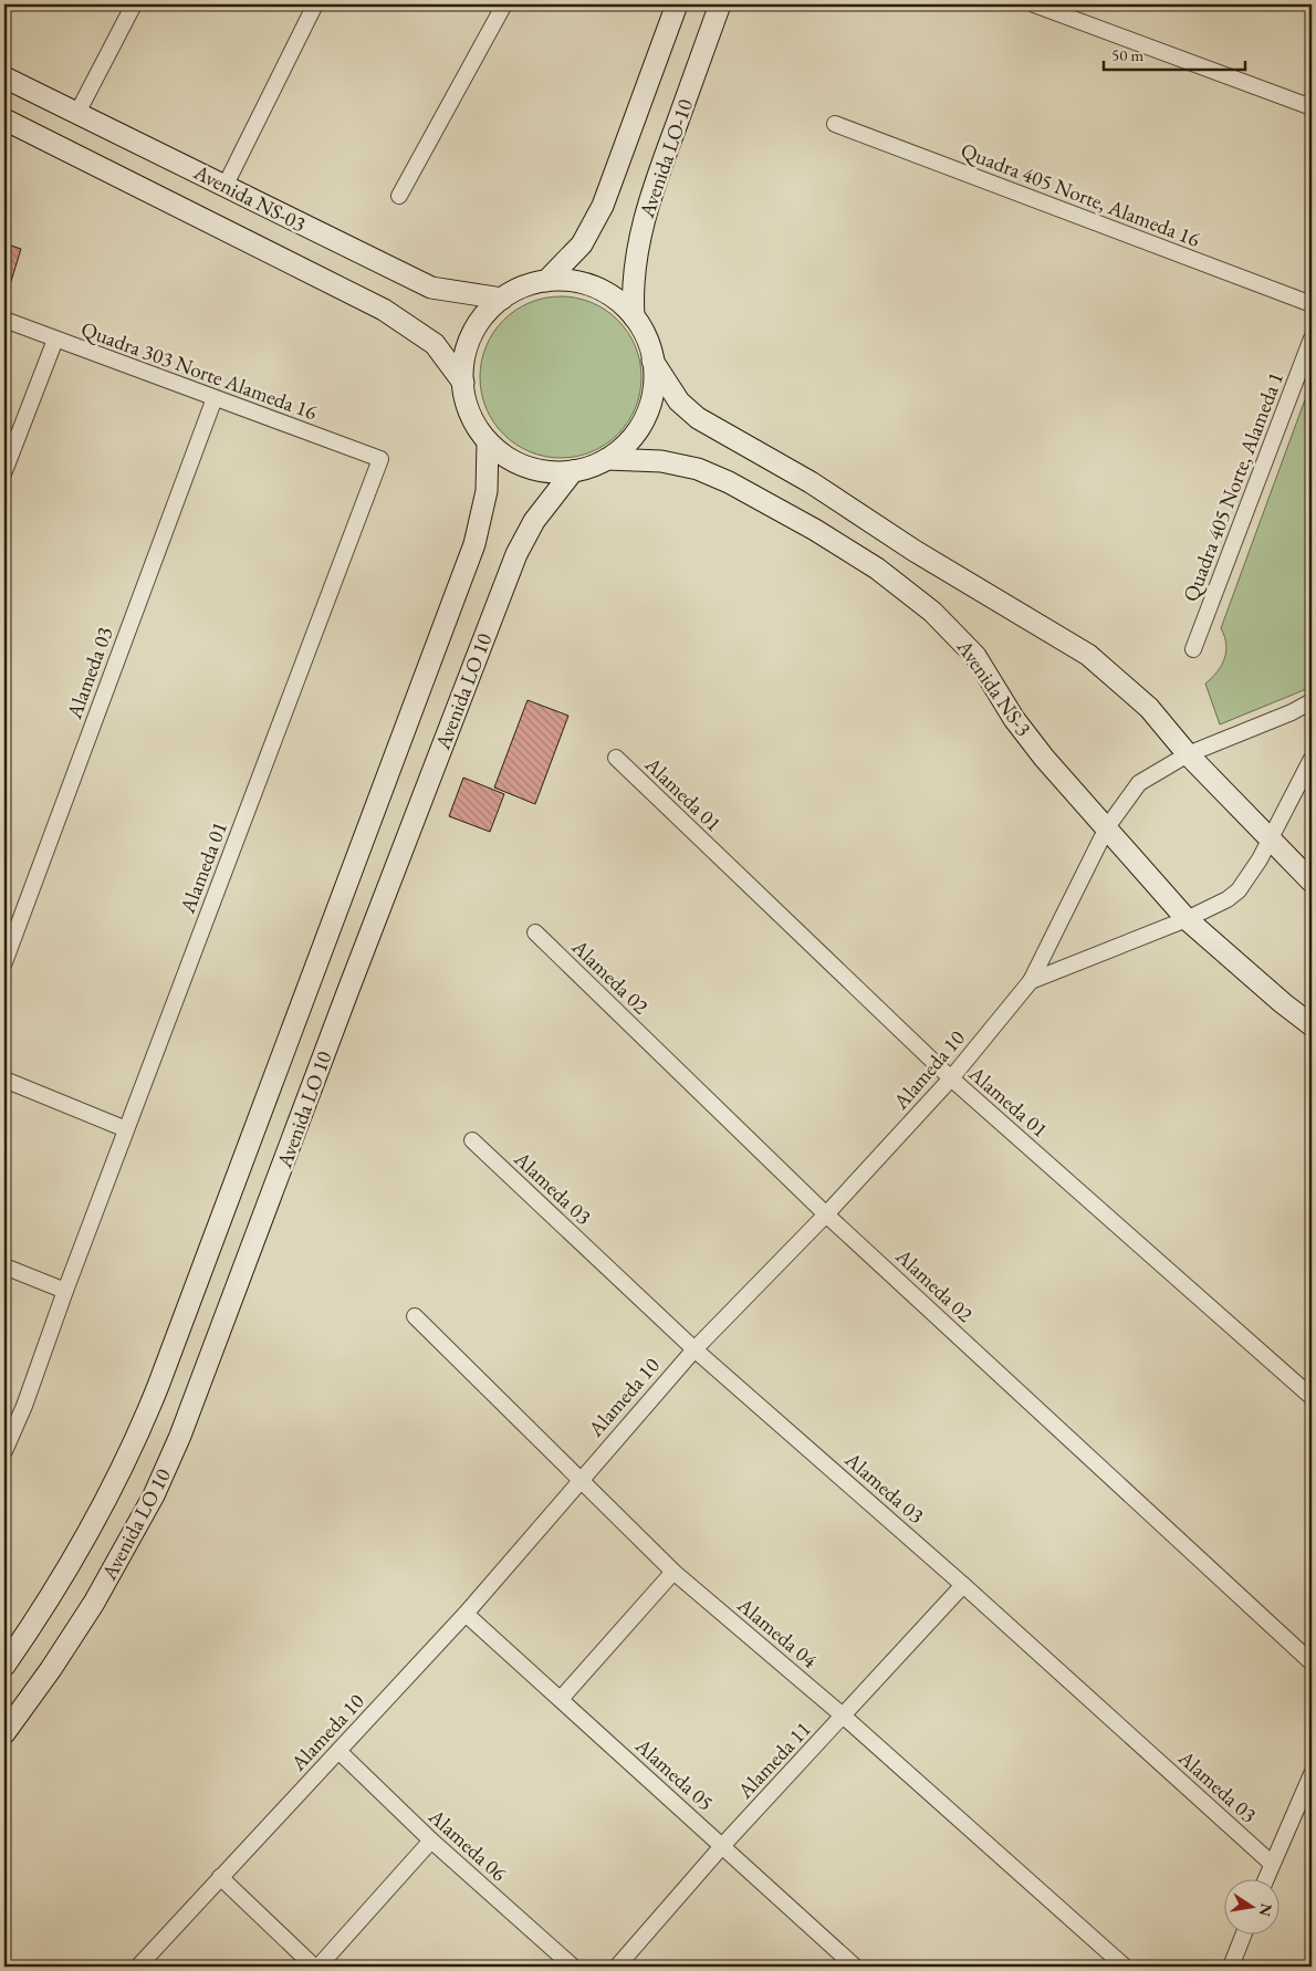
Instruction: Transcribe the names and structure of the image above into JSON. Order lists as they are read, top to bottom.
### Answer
{
  "streets": {
    "street": [
      "Avenida LO-10",
      "Quadra 405 Norte, Alameda 16",
      "Avenida NS-03",
      "Quadra 303 Norte Alameda 16",
      "Quadra 405 Norte, Alameda 1",
      "Alameda 03",
      "Avenida NS-3",
      "Avenida LO 10",
      "Alameda 01",
      "Alameda 02",
      "Alameda 10",
      "Alameda 04",
      "Alameda 11",
      "Alameda 05",
      "Alameda 06"
    ]
  },
  "crossings": [
    ["Avenida LO-10", "Avenida NS-03"],
    ["Avenida LO-10", "Avenida NS-3"],
    ["Avenida LO-10", "Avenida LO 10"],
    ["Avenida NS-03", "Avenida NS-3"],
    ["Avenida NS-03", "Avenida LO 10"],
    ["Quadra 303 Norte Alameda 16", "Alameda 03"],
    ["Quadra 303 Norte Alameda 16", "Alameda 01"],
    ["Alameda 03", "Alameda 10"],
    ["Alameda 03", "Alameda 11"],
    ["Avenida NS-3", "Avenida LO 10"],
    ["Avenida NS-3", "Alameda 10"],
    ["Alameda 01", "Alameda 10"],
    ["Alameda 02", "Alameda 10"],
    ["Alameda 10", "Alameda 04"],
    ["Alameda 10", "Alameda 05"],
    ["Alameda 10", "Alameda 06"],
    ["Alameda 04", "Alameda 11"],
    ["Alameda 11", "Alameda 05"]
  ],
  "scale_bar": "50 m",
  "north": "right"
}
